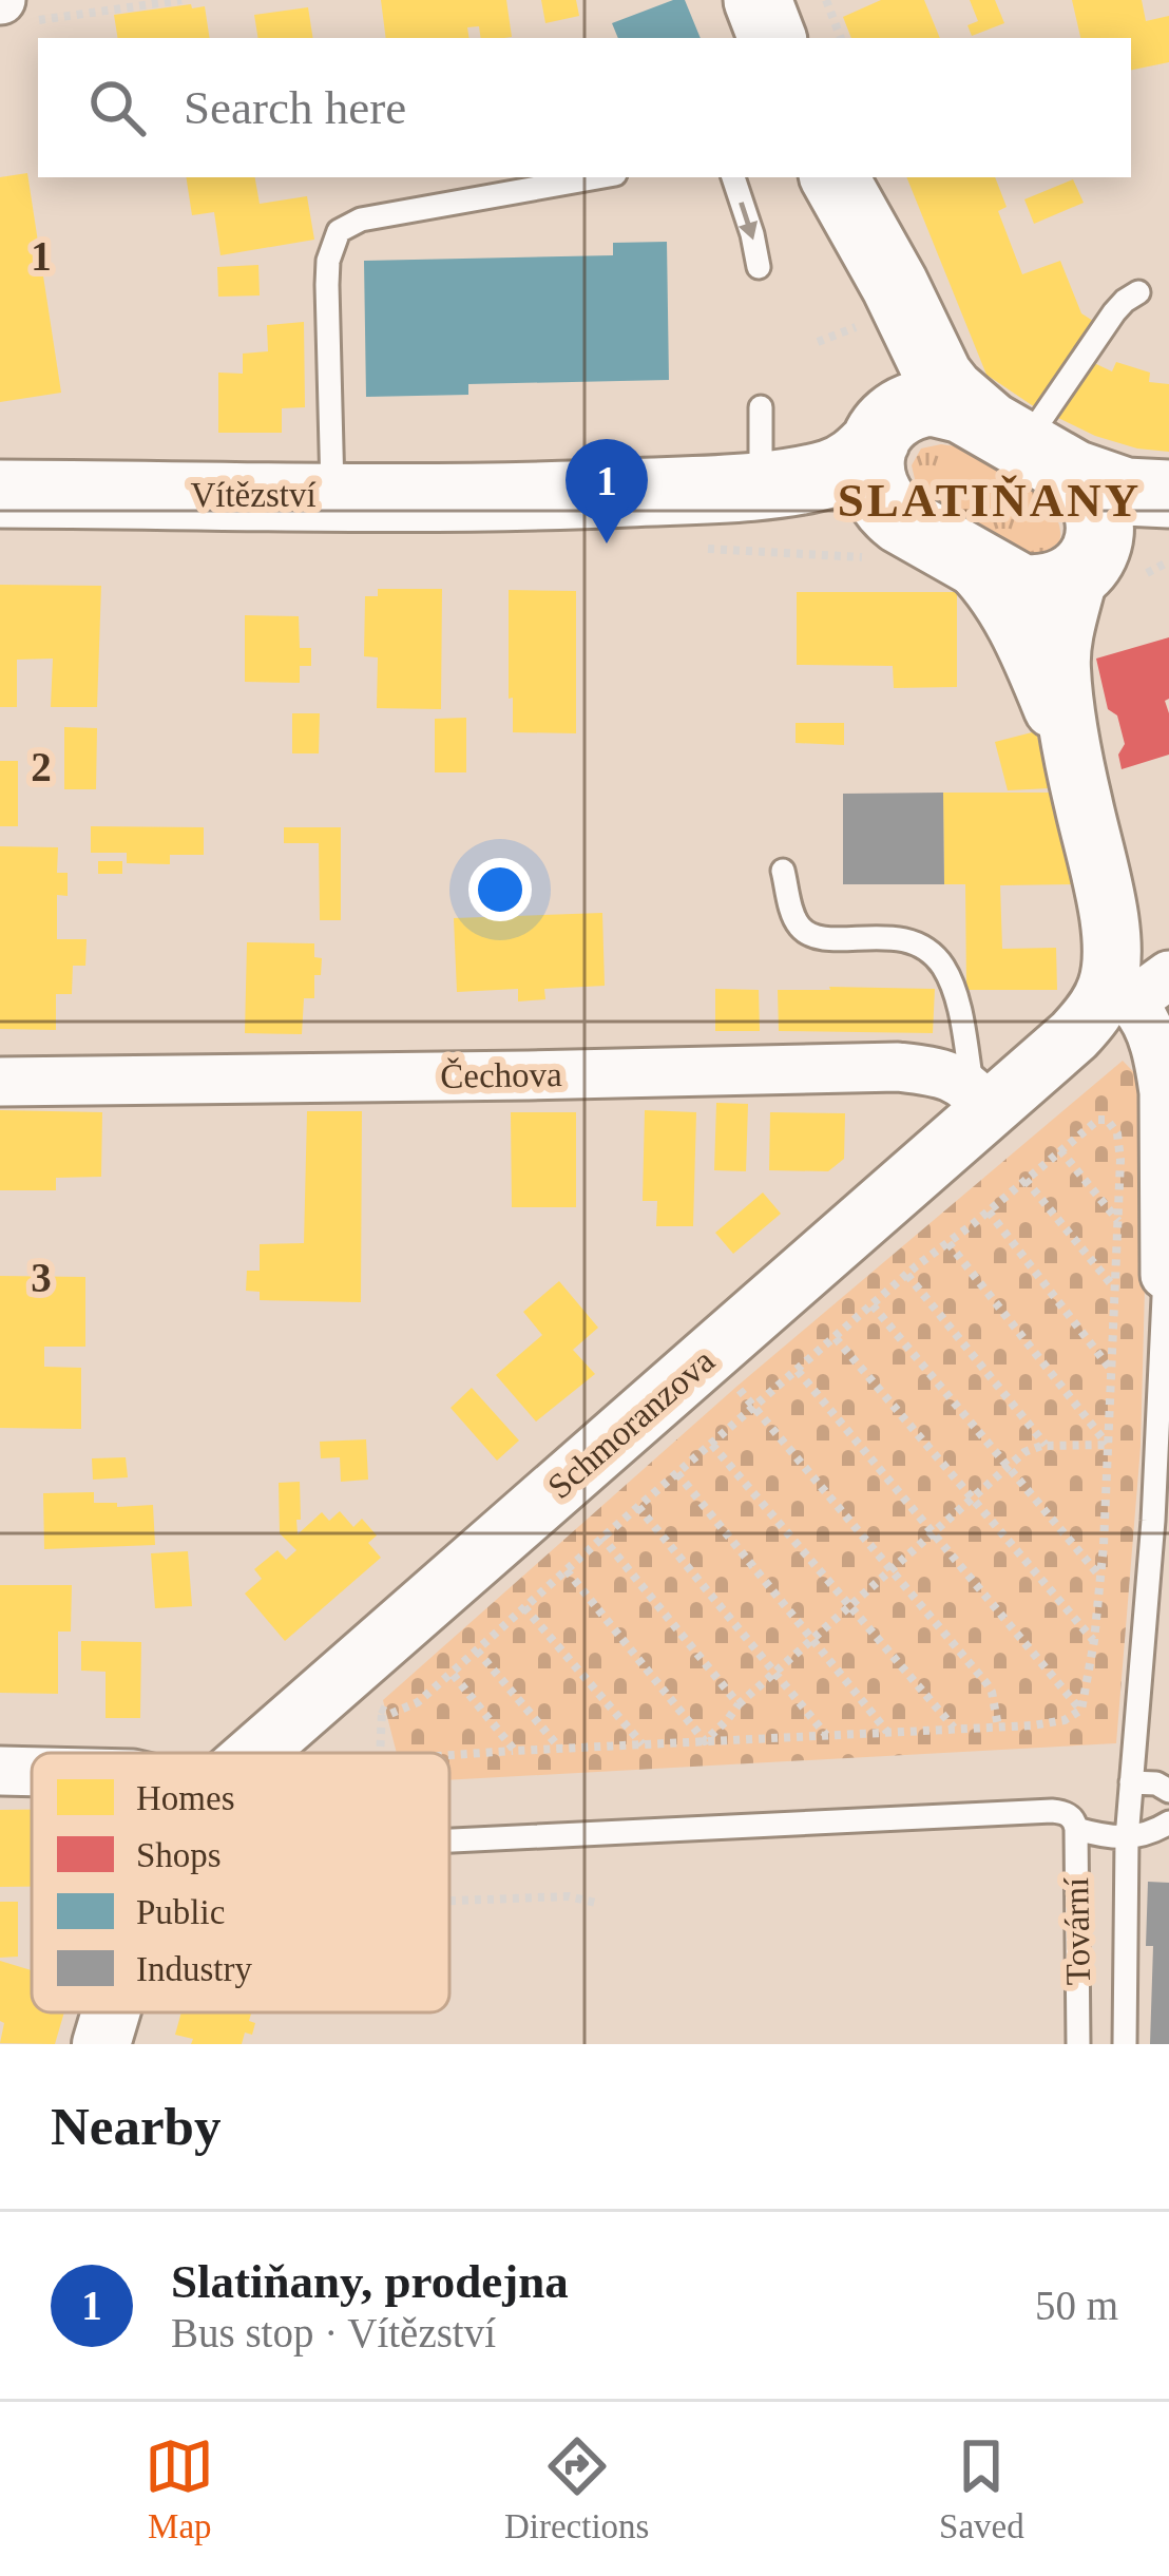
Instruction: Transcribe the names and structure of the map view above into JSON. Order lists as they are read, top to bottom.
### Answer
{
  "streets": {
    "main road": ["Vítězství"],
    "street": ["Čechova", "Schmoranzova"],
    "lane": ["Tovární"]
  },
  "crossings": [
    ["Čechova", "Schmoranzova"]
  ],
  "districts": ["SLATIŇANY"],
  "legend": [
    "Homes",
    "Shops",
    "Public",
    "Industry"
  ],
  "page": {
    "search": "Search here",
    "pins": "1",
    "heading": "Nearby",
    "list": [
      {
        "mark": "1",
        "name": "Slatiňany, prodejna",
        "note": "Bus stop · Vítězství",
        "value": "50 m"
      }
    ],
    "nav": ["Map", "Directions", "Saved"]
  },
  "grid": {
    "rows": ["1", "2", "3"]
  }
}
